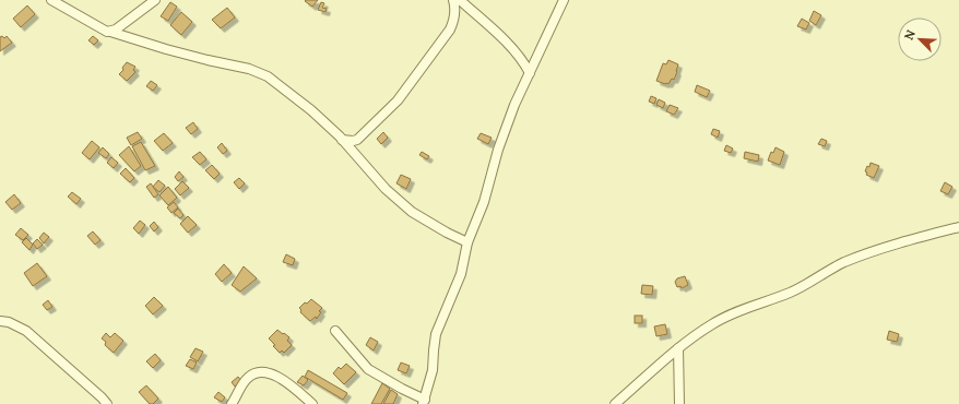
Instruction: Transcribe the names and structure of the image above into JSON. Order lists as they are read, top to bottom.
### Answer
{
  "north": "top left"
}
